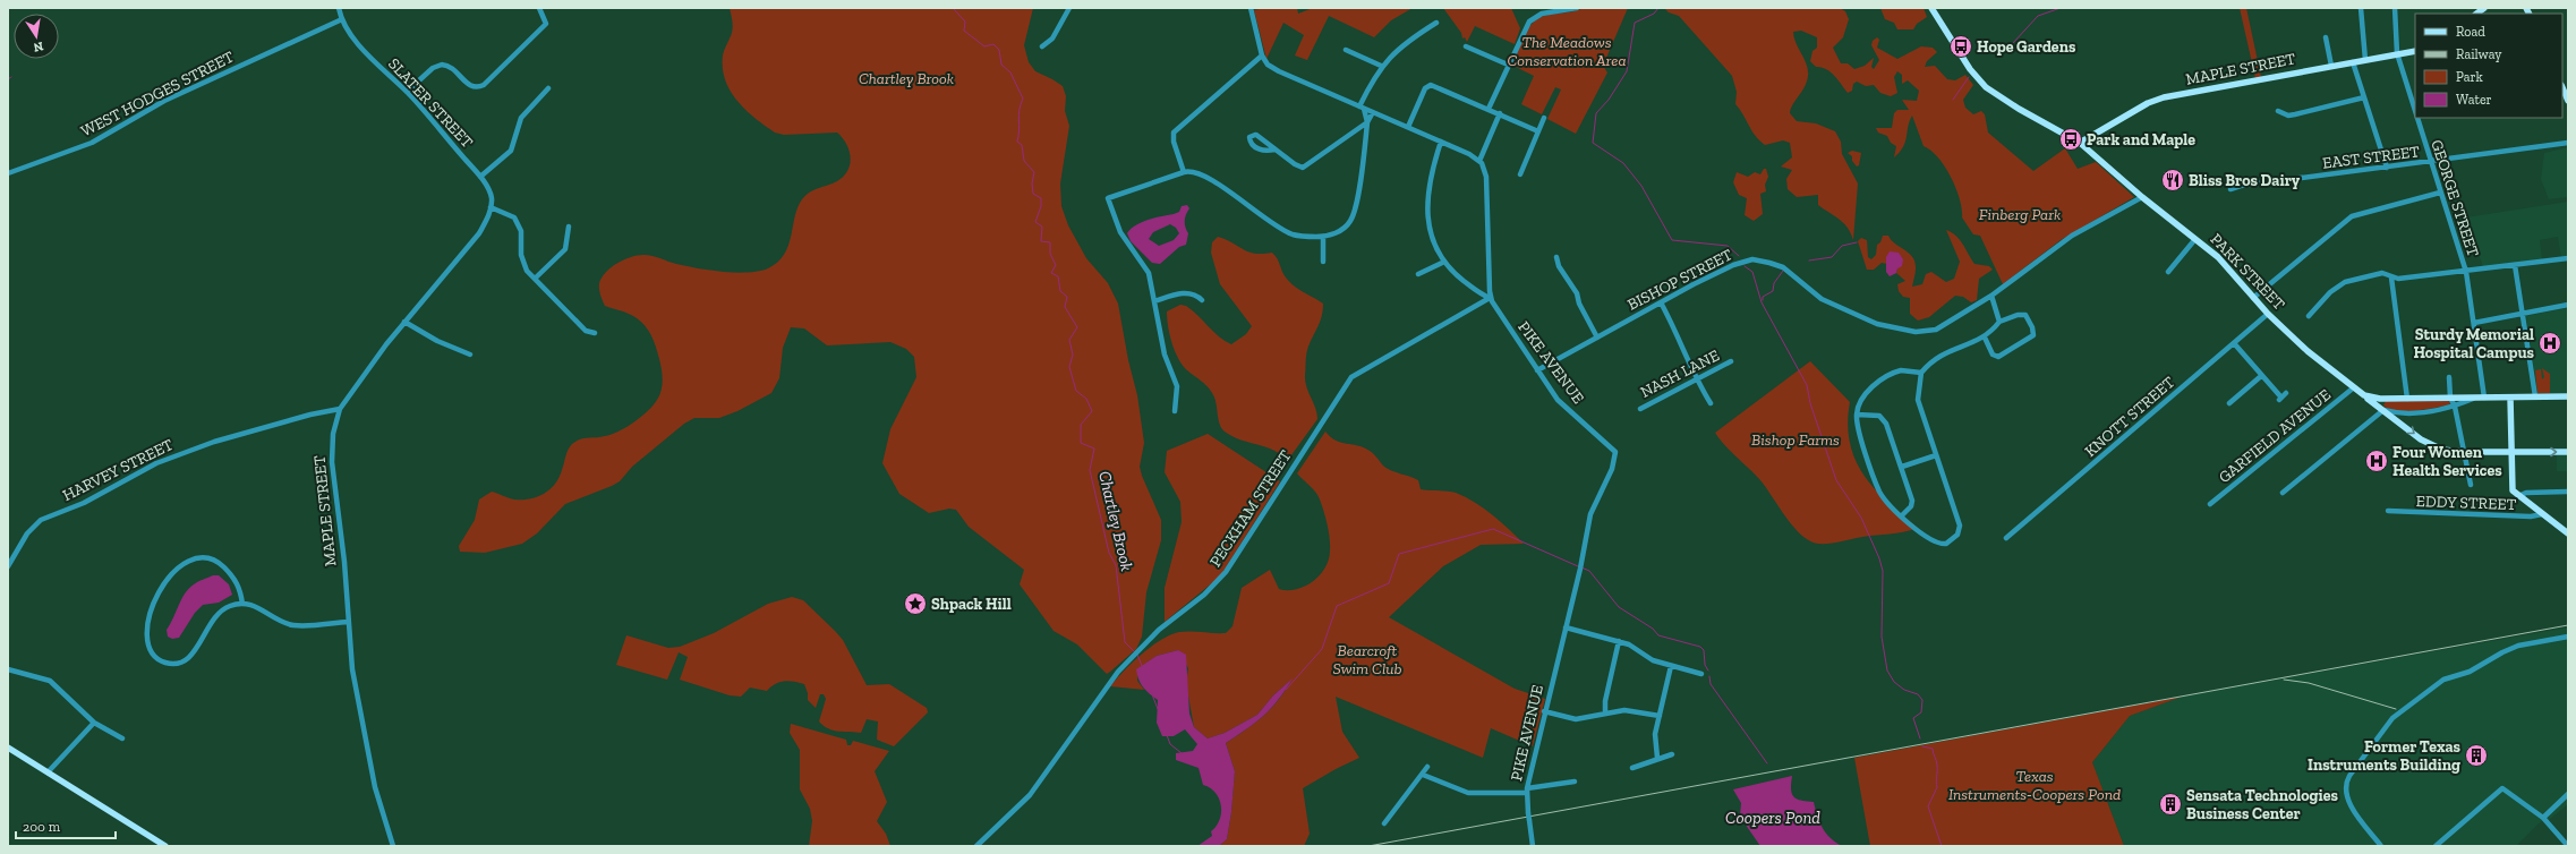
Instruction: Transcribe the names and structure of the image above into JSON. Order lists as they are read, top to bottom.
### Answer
{
  "streets": {
    "main road": ["MAPLE STREET", "PARK STREET"],
    "street": [
      "WEST HODGES STREET",
      "SLATER STREET",
      "EAST STREET",
      "GEORGE STREET",
      "BISHOP STREET",
      "PIKE AVENUE",
      "NASH LANE",
      "KNOTT STREET",
      "GARFIELD AVENUE",
      "HARVEY STREET",
      "EDDY STREET",
      "PECKHAM STREET"
    ]
  },
  "crossings": [
    ["MAPLE STREET", "SLATER STREET"],
    ["MAPLE STREET", "GEORGE STREET"],
    ["MAPLE STREET", "PARK STREET"],
    ["MAPLE STREET", "HARVEY STREET"],
    ["WEST HODGES STREET", "SLATER STREET"],
    ["EAST STREET", "GEORGE STREET"],
    ["GEORGE STREET", "PARK STREET"],
    ["PARK STREET", "BISHOP STREET"],
    ["PARK STREET", "KNOTT STREET"],
    ["PARK STREET", "GARFIELD AVENUE"],
    ["BISHOP STREET", "PIKE AVENUE"],
    ["PIKE AVENUE", "PECKHAM STREET"]
  ],
  "water": ["Chartley Brook", "Coopers Pond"],
  "parks": [
    "The Meadows Conservation Area",
    "Chartley Brook",
    "Finberg Park",
    "Bishop Farms",
    "Bearcroft Swim Club",
    "Texas Instruments-Coopers Pond"
  ],
  "places": {
    "bus stop": ["Hope Gardens", "Park and Maple"],
    "restaurant": ["Bliss Bros Dairy"],
    "hospital": ["Sturdy Memorial Hospital Campus", "Four Women Health Services"],
    "place": ["Shpack Hill"],
    "building": ["Former Texas Instruments Building", "Sensata Technologies Business Center"]
  },
  "legend": [
    "Road",
    "Railway",
    "Park",
    "Water"
  ],
  "scale_bar": "200 m",
  "north": "bottom"
}
